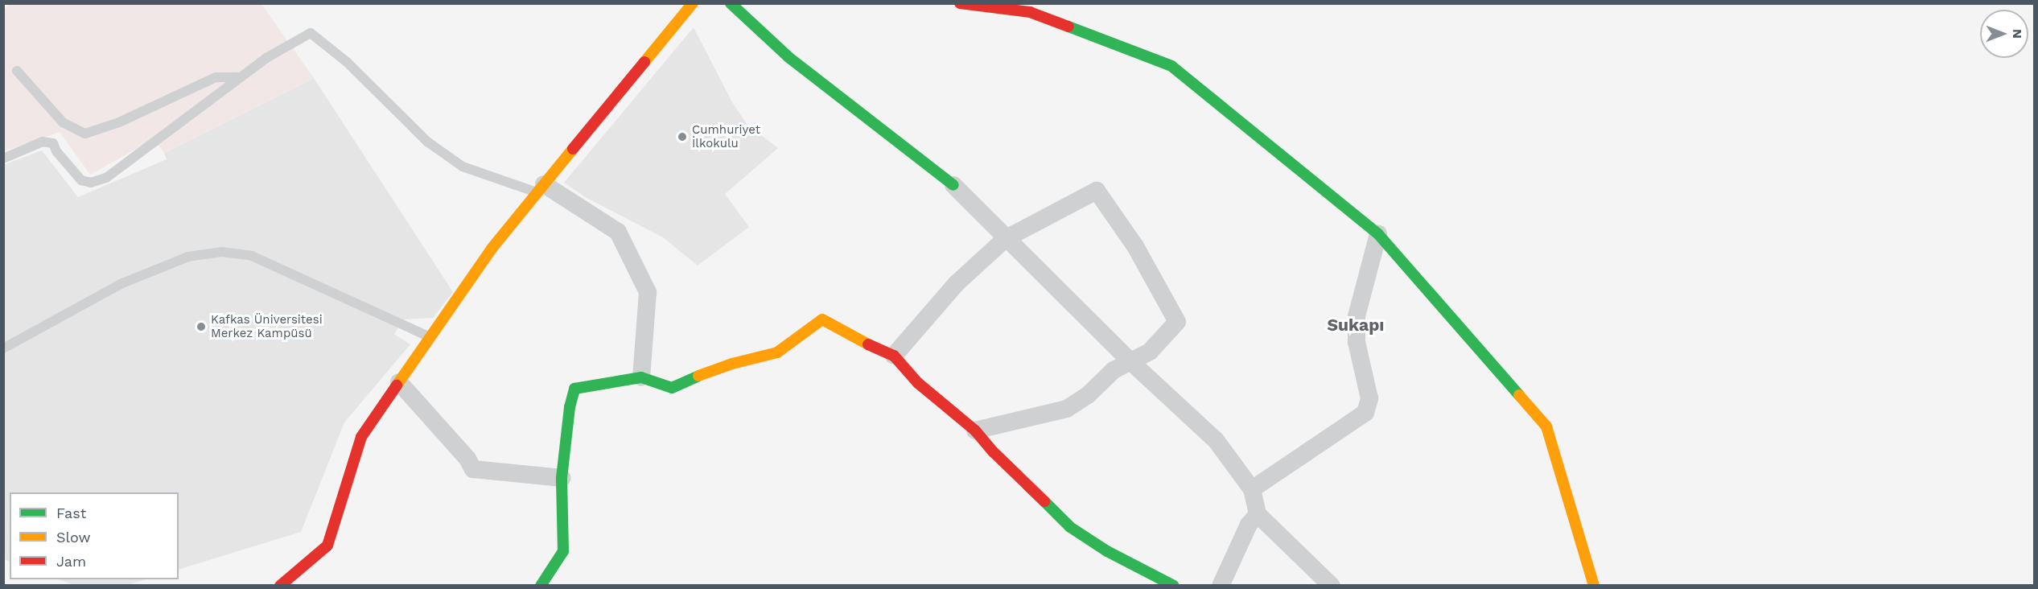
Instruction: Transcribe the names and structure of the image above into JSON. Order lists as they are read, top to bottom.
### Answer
{
  "districts": ["Sukapı"],
  "places": ["Cumhuriyet İlkokulu", "Kafkas Üniversitesi Merkez Kampüsü"],
  "legend": ["Fast", "Slow", "Jam"],
  "north": "right"
}
